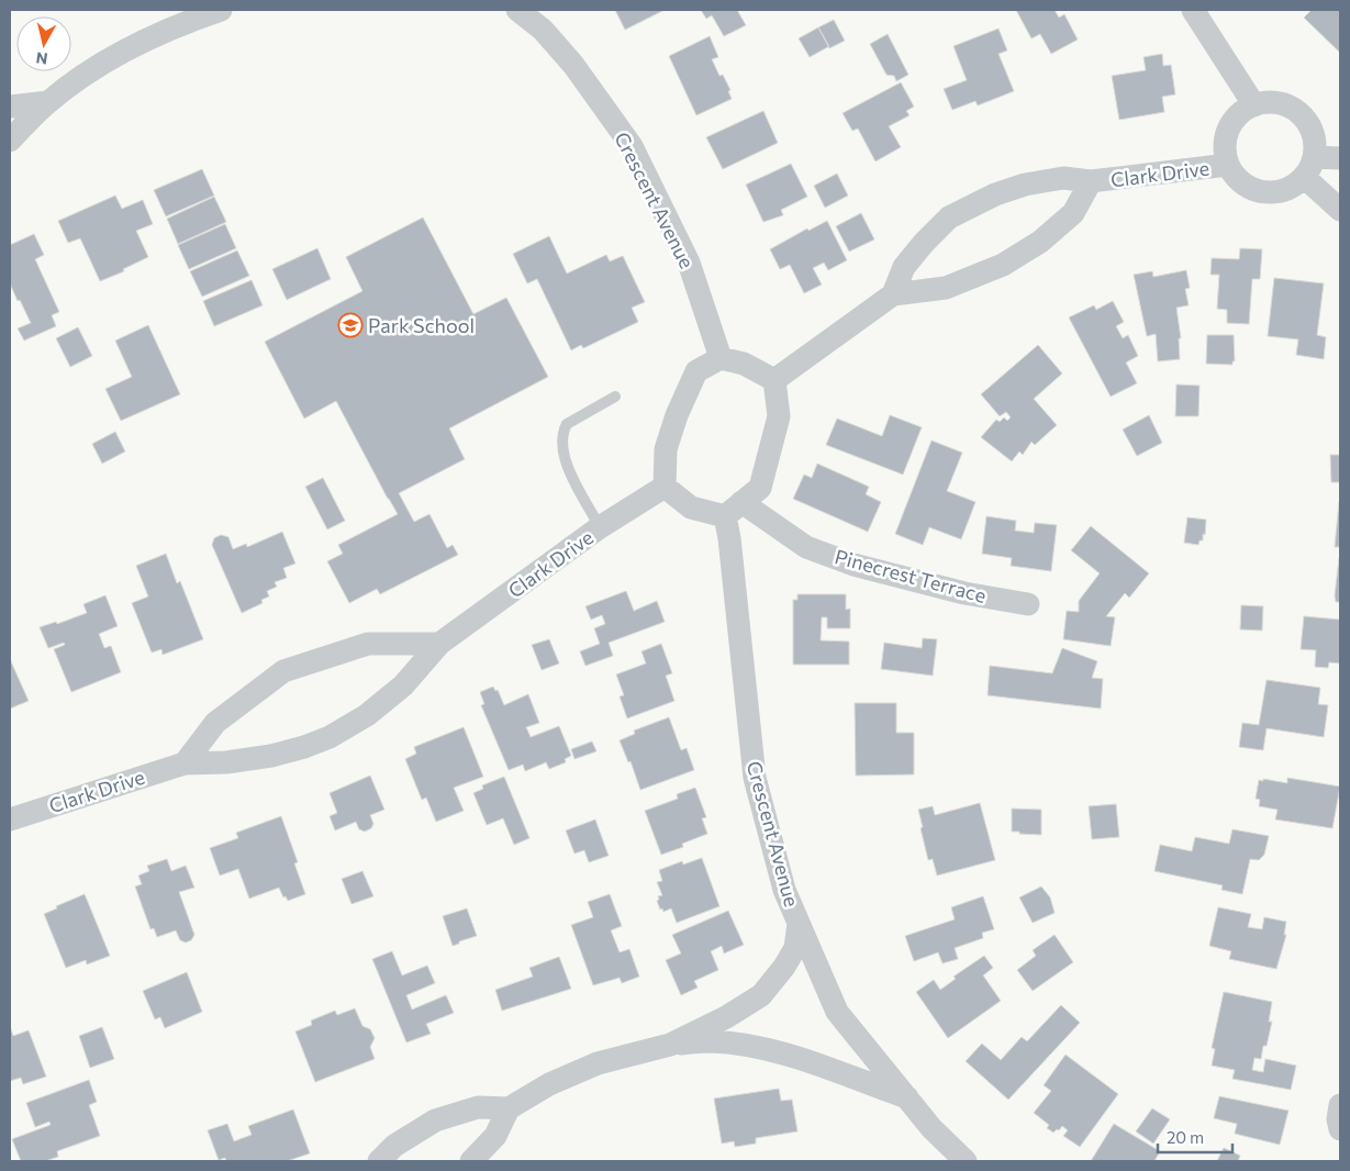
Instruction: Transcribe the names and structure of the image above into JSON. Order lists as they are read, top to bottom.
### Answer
{
  "streets": {
    "street": ["Clark Drive", "Crescent Avenue", "Pinecrest Terrace"]
  },
  "crossings": [
    ["Clark Drive", "Crescent Avenue"],
    ["Clark Drive", "Pinecrest Terrace"],
    ["Crescent Avenue", "Pinecrest Terrace"]
  ],
  "places": {
    "school or university": ["Park School"]
  },
  "scale_bar": "20 m",
  "north": "bottom"
}
